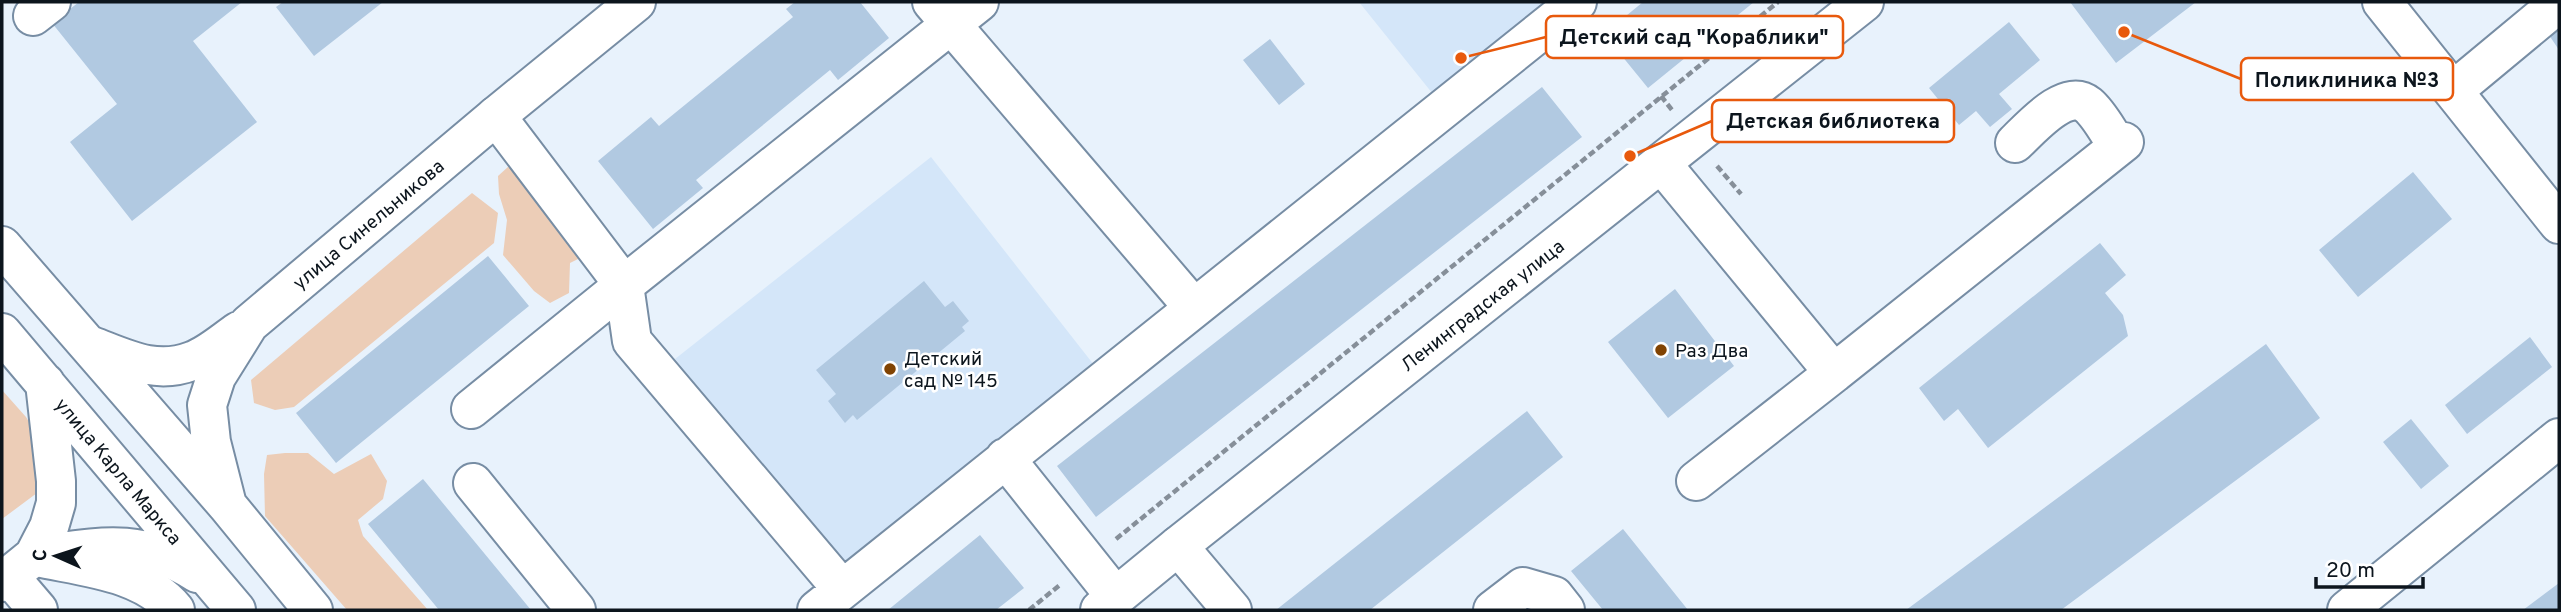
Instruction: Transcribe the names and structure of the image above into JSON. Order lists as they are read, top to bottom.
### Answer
{
  "streets": {
    "main road": ["улица Синельникова", "Ленинградская улица", "улица Карла Маркса"]
  },
  "places": [
    "Поликлиника №3",
    "Детский сад \"Кораблики\"",
    "Детская библиотека",
    "Раз Два",
    "Детский сад № 145"
  ],
  "scale_bar": "20 m",
  "north": "left"
}
